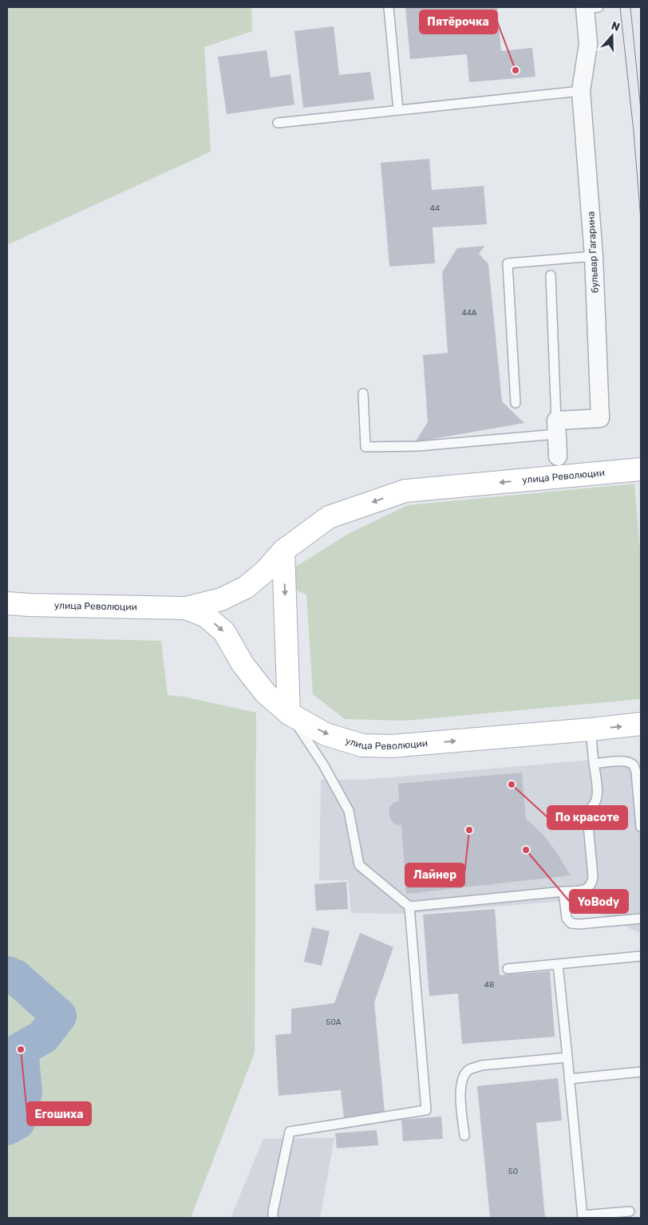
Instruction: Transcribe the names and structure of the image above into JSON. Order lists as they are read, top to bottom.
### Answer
{
  "streets": {
    "main road": ["улица Революции"],
    "street": ["бульвар Гагарина"]
  },
  "places": [
    "Пятёрочка",
    "По красоте",
    "Лайнер",
    "YoBody",
    "Егошиха"
  ],
  "house_numbers": [
    "44",
    "44А",
    "48",
    "50А",
    "50"
  ],
  "north": "top"
}
